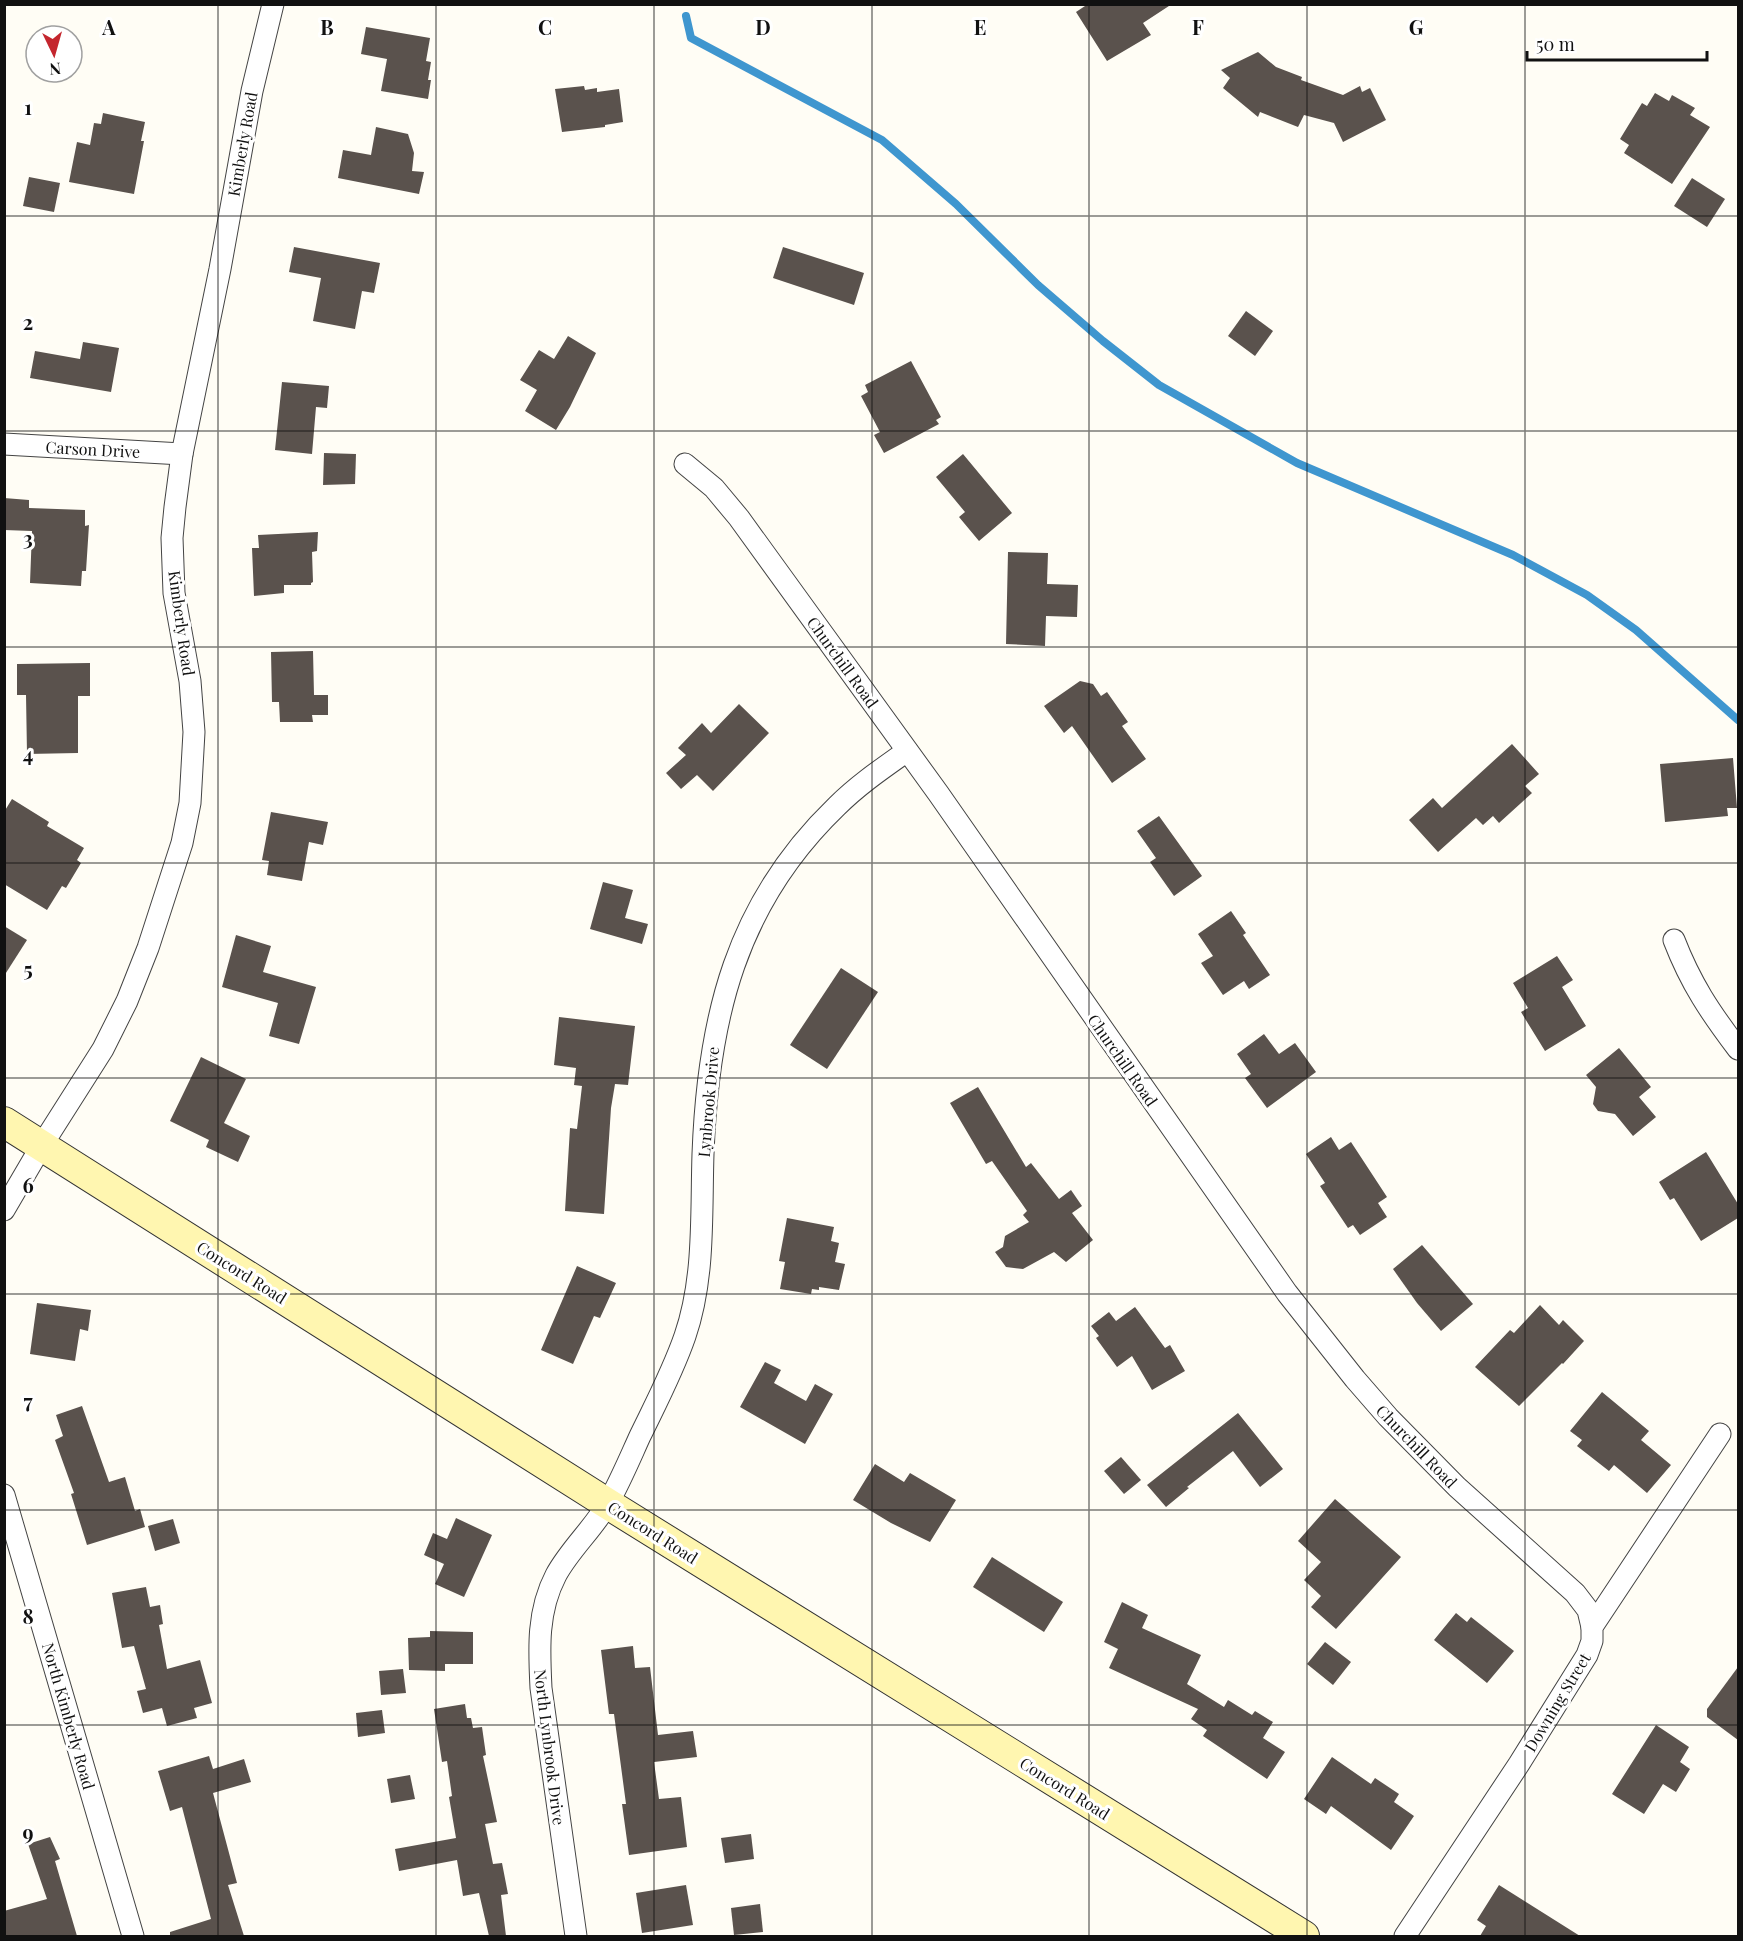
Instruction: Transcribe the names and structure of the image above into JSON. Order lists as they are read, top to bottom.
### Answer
{
  "streets": {
    "main road": ["Concord Road"],
    "street": [
      "Kimberly Road",
      "Carson Drive",
      "Churchill Road",
      "Lynbrook Drive",
      "Downing Street",
      "North Kimberly Road",
      "North Lynbrook Drive"
    ]
  },
  "crossings": [
    ["Kimberly Road", "Carson Drive"],
    ["Kimberly Road", "Concord Road"],
    ["Churchill Road", "Lynbrook Drive"],
    ["Churchill Road", "Downing Street"],
    ["Lynbrook Drive", "Concord Road"],
    ["Lynbrook Drive", "North Lynbrook Drive"],
    ["Concord Road", "North Lynbrook Drive"]
  ],
  "scale_bar": "50 m",
  "north": "bottom",
  "grid": {
    "columns": [
      "A",
      "B",
      "C",
      "D",
      "E",
      "F",
      "G"
    ],
    "rows": [
      "1",
      "2",
      "3",
      "4",
      "5",
      "6",
      "7",
      "8",
      "9"
    ]
  }
}
